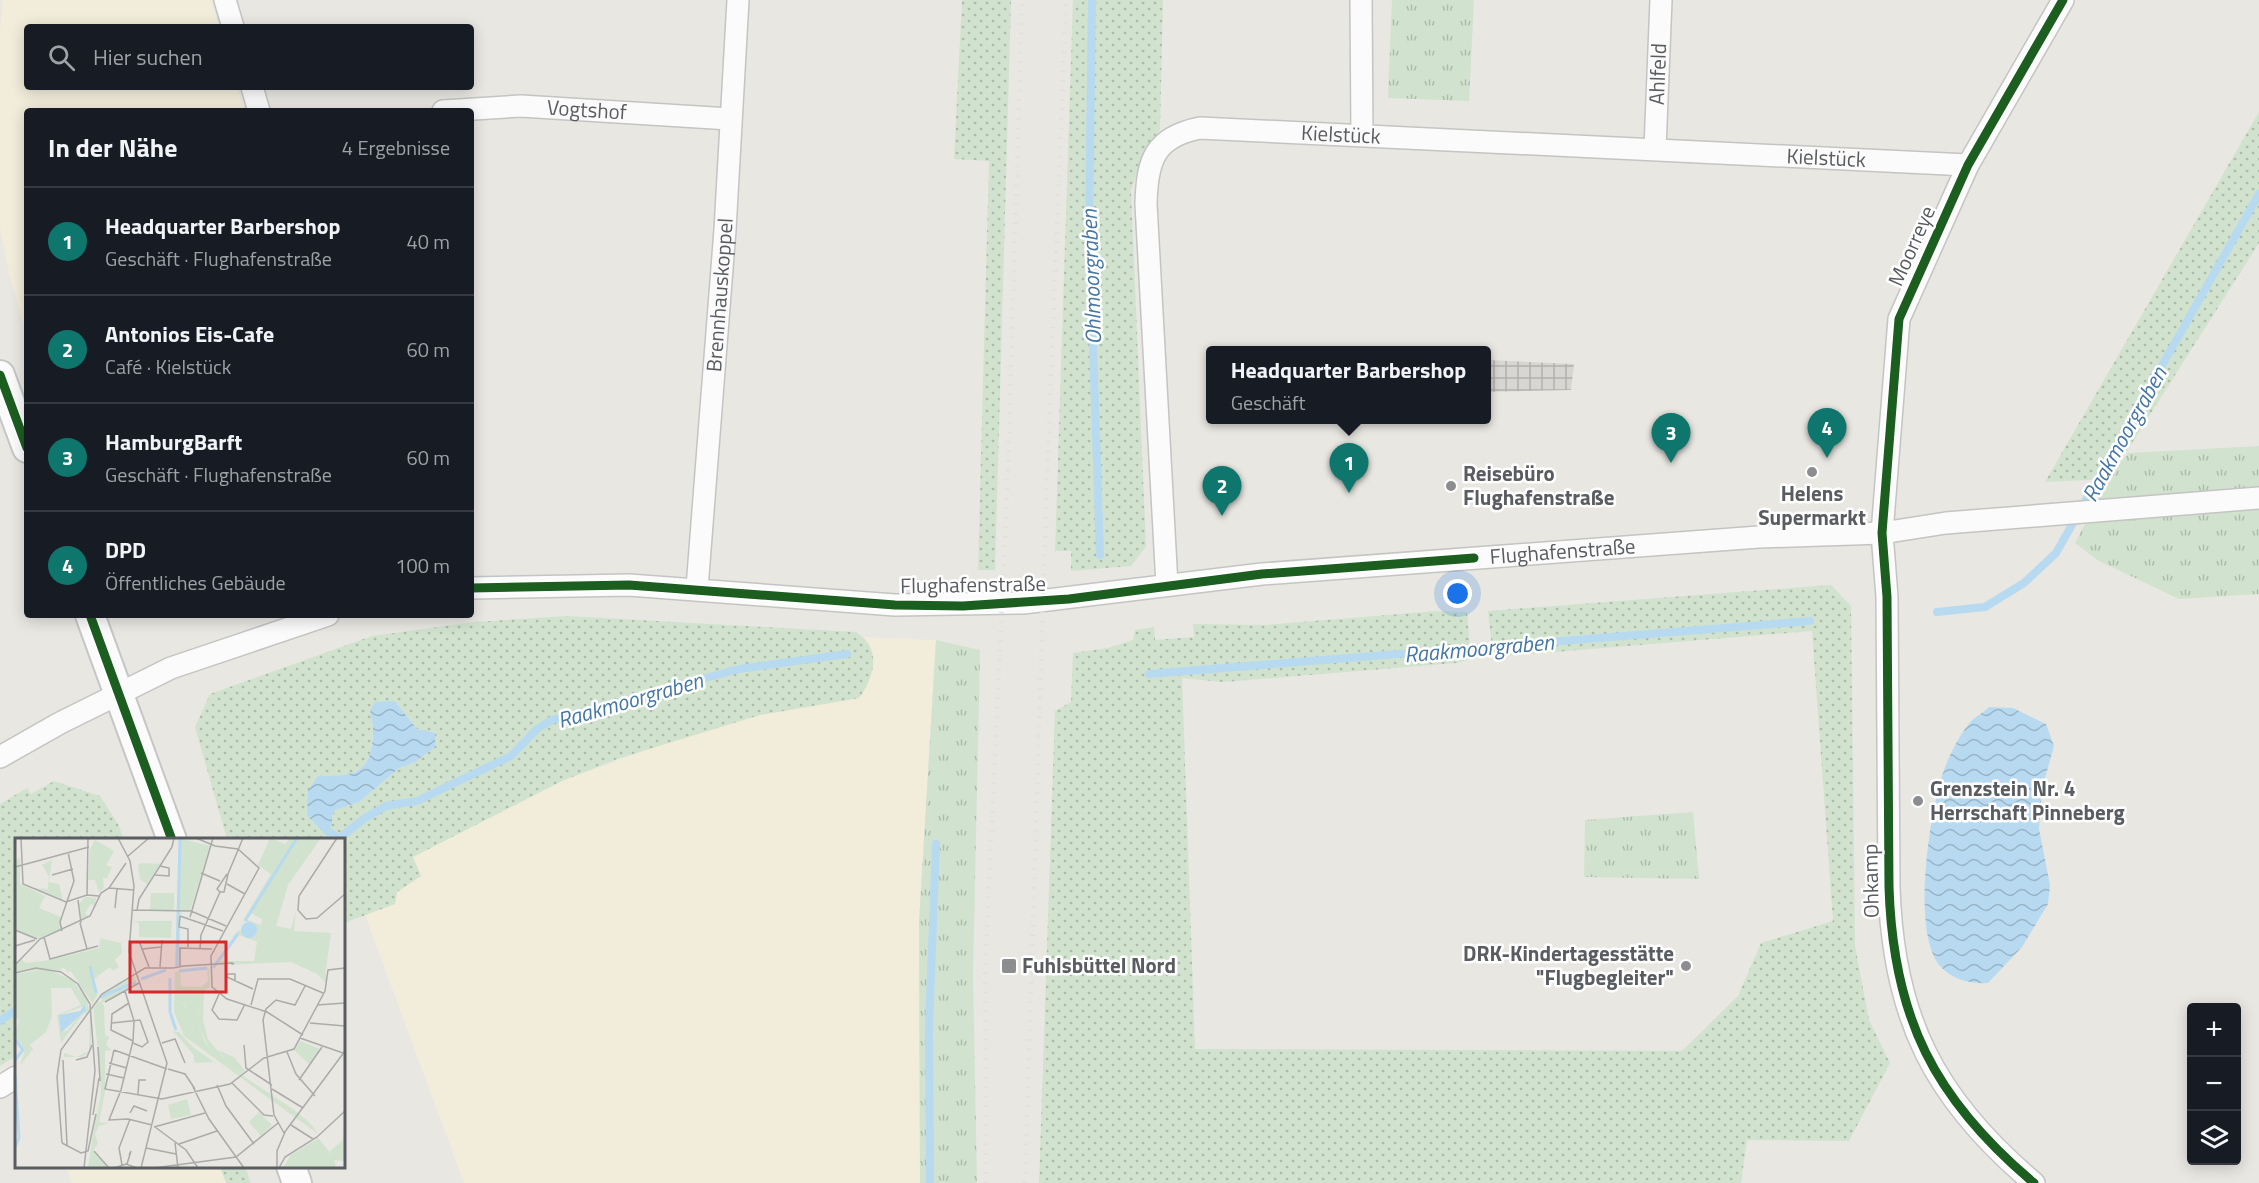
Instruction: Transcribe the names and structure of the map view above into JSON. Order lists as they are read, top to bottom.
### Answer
{
  "streets": {
    "street": [
      "Ahlfeld",
      "Vogtshof",
      "Kielstück",
      "Moorreye",
      "Brennhauskoppel",
      "Flughafenstraße",
      "Ohkamp"
    ]
  },
  "crossings": [
    ["Ahlfeld", "Kielstück"],
    ["Vogtshof", "Brennhauskoppel"],
    ["Kielstück", "Moorreye"],
    ["Kielstück", "Flughafenstraße"],
    ["Moorreye", "Flughafenstraße"],
    ["Moorreye", "Ohkamp"],
    ["Brennhauskoppel", "Flughafenstraße"],
    ["Flughafenstraße", "Ohkamp"]
  ],
  "water": ["Ohlmoorgraben", "Raakmoorgraben"],
  "places": {
    "other": [
      "Helens Supermarkt",
      "Reisebüro Flughafenstraße",
      "Grenzstein Nr. 4 Herrschaft Pinneberg",
      "DRK-Kindertagesstätte \"Flugbegleiter\""
    ],
    "transit": ["Fuhlsbüttel Nord"]
  },
  "page": {
    "search": "Hier suchen",
    "heading": ["In der Nähe", "4 Ergebnisse"],
    "list": [
      {
        "mark": "1",
        "name": "Headquarter Barbershop",
        "note": "Geschäft · Flughafenstraße",
        "value": "40 m"
      },
      {
        "mark": "2",
        "name": "Antonios Eis-Cafe",
        "note": "Café · Kielstück",
        "value": "60 m"
      },
      {
        "mark": "3",
        "name": "HamburgBarft",
        "note": "Geschäft · Flughafenstraße",
        "value": "60 m"
      },
      {
        "mark": "4",
        "name": "DPD",
        "note": "Öffentliches Gebäude",
        "value": "100 m"
      }
    ],
    "popup": ["Headquarter Barbershop", "Geschäft"],
    "pins": [
      "4",
      "3",
      "1",
      "2"
    ],
    "map_buttons": ["+", "−"]
  }
}
